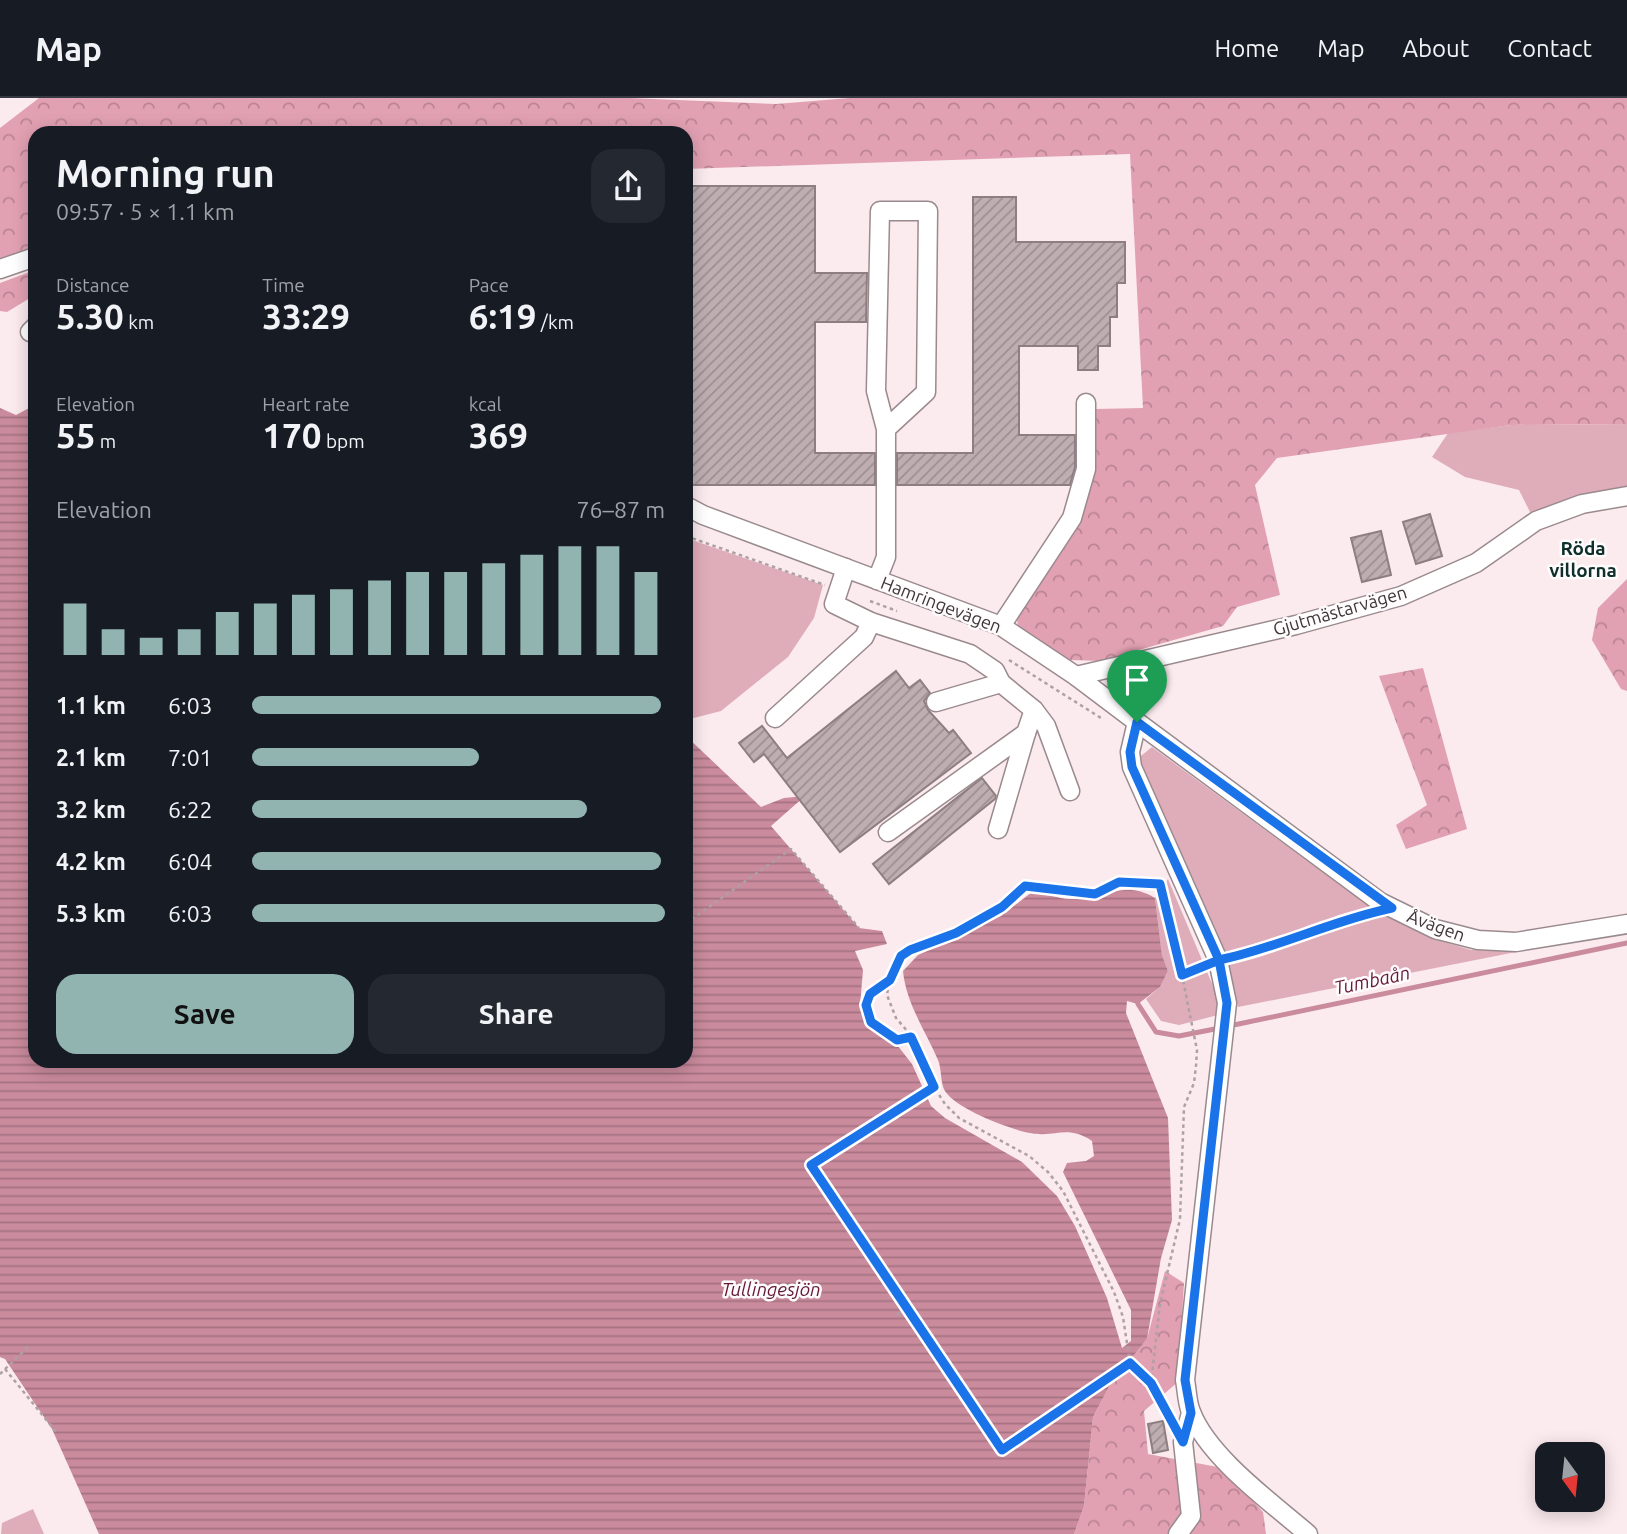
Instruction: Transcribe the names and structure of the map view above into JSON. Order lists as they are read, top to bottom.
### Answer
{
  "streets": {
    "street": ["Hamringevägen", "Gjutmästarvägen", "Åvägen"]
  },
  "crossings": [
    ["Hamringevägen", "Gjutmästarvägen"],
    ["Hamringevägen", "Åvägen"]
  ],
  "districts": ["Röda villorna"],
  "water": ["Tumbaån", "Tullingesjön"],
  "north": "bottom",
  "page": {
    "header": "Map",
    "nav": [
      "Home",
      "Map",
      "About",
      "Contact"
    ],
    "heading": ["Morning run", "09:57 · 5 × 1.1 km"],
    "stats": [
      ["Distance", "5.30 km"],
      ["Time", "33:29"],
      ["Pace", "6:19 /km"],
      ["Elevation", "55 m"],
      ["Heart rate", "170 bpm"],
      ["kcal", "369"]
    ],
    "chart": ["Elevation", "76–87 m"],
    "list": [
      {
        "name": "1.1 km",
        "note": "6:03"
      },
      {
        "name": "2.1 km",
        "note": "7:01"
      },
      {
        "name": "3.2 km",
        "note": "6:22"
      },
      {
        "name": "4.2 km",
        "note": "6:04"
      },
      {
        "name": "5.3 km",
        "note": "6:03"
      }
    ],
    "buttons": ["Save", "Share"]
  }
}
